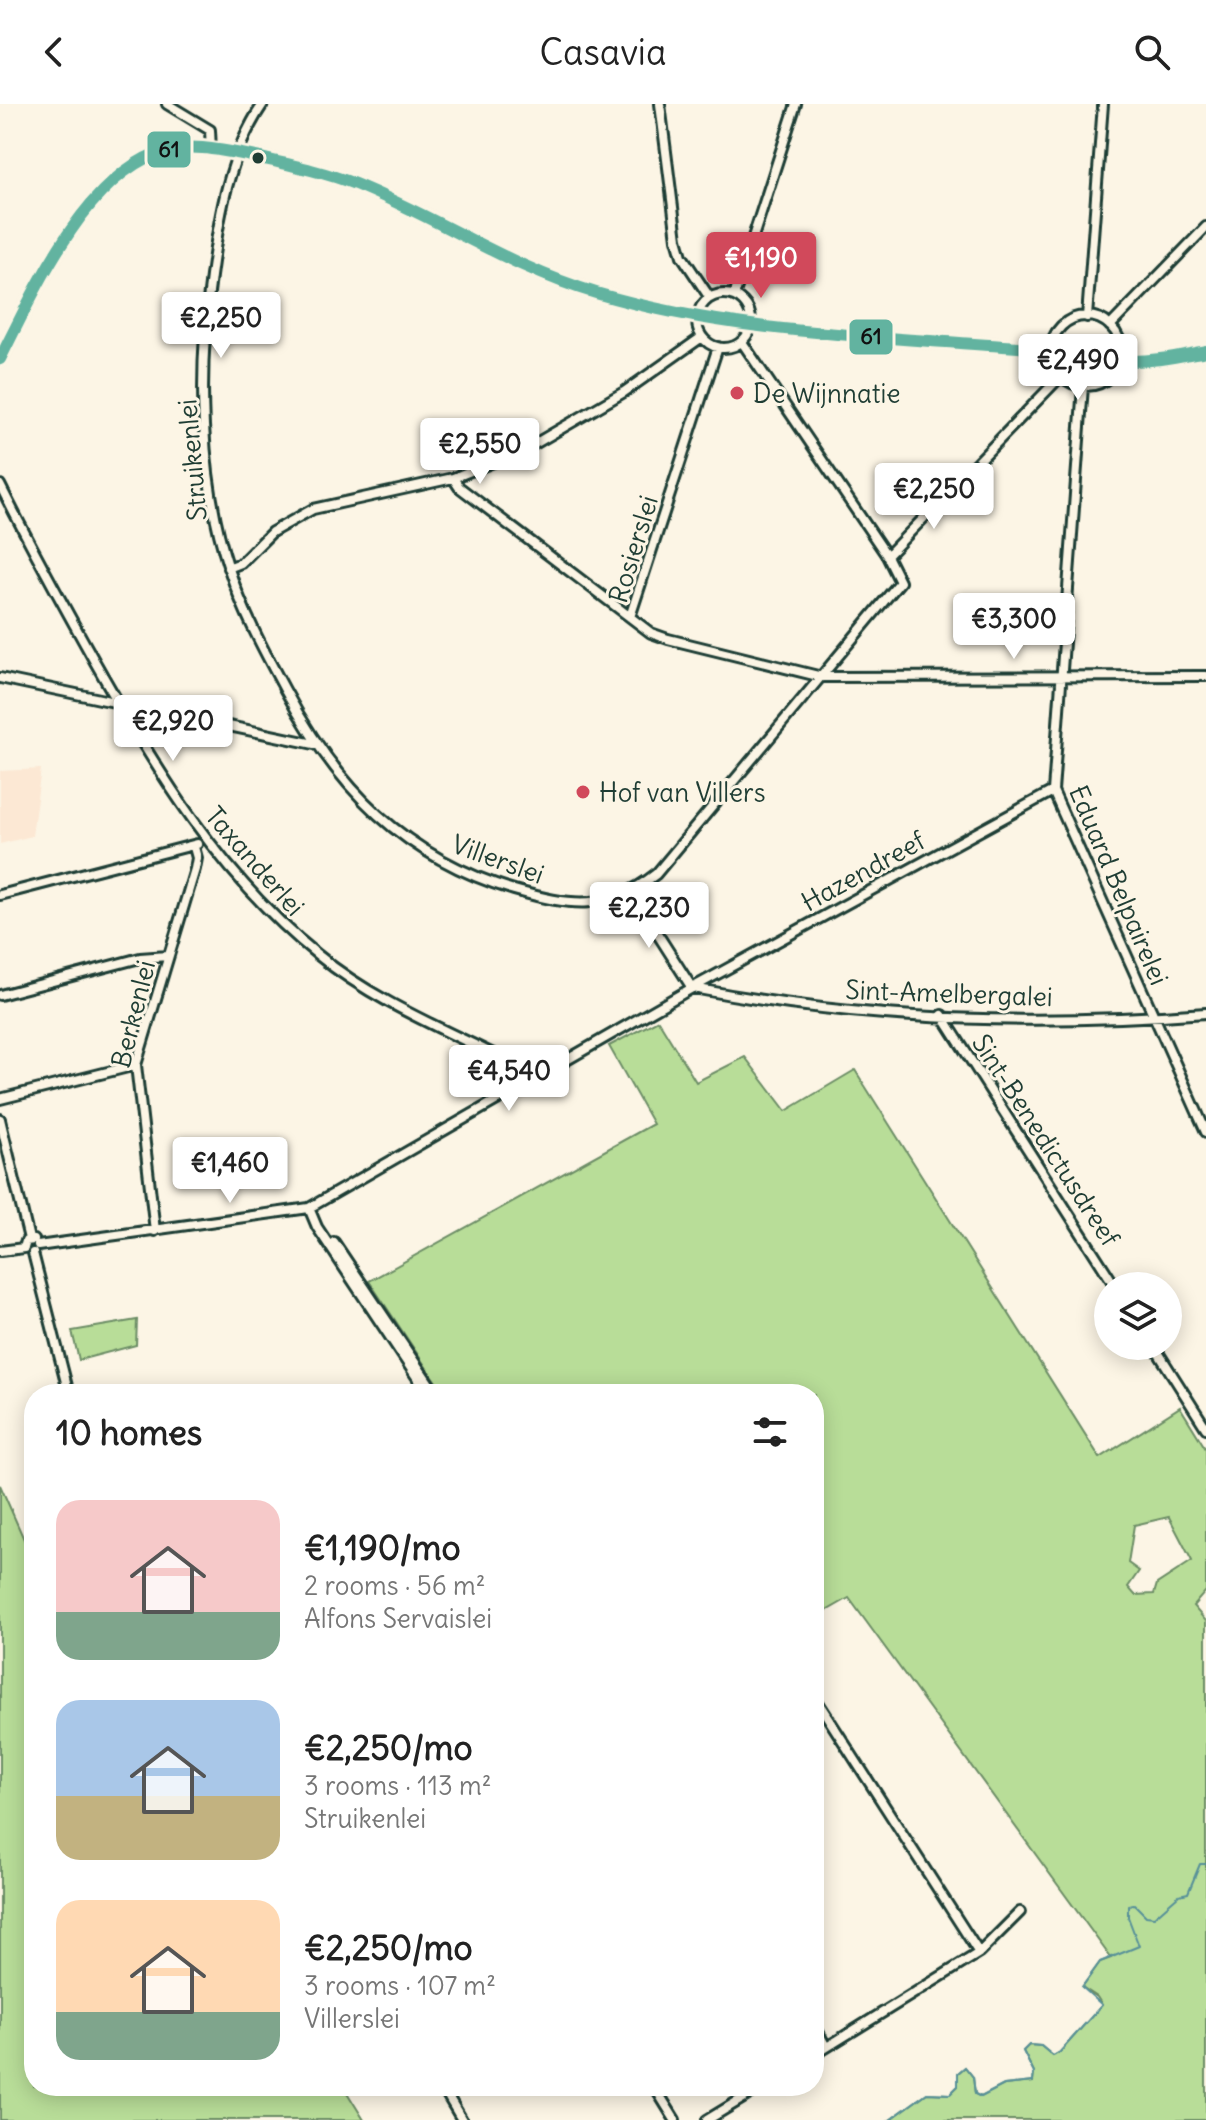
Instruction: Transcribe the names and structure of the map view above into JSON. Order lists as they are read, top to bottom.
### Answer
{
  "streets": {
    "street": [
      "Struikenlei",
      "Rosierslei",
      "Villerslei",
      "Taxanderlei",
      "Hazendreef",
      "Eduard Belpairelei",
      "Sint-Amelbergalei",
      "Berkenlei",
      "Sint-Benedictusdreef"
    ]
  },
  "crossings": [
    ["Struikenlei", "Villerslei"],
    ["Rosierslei", "Eduard Belpairelei"],
    ["Taxanderlei", "Hazendreef"],
    ["Hazendreef", "Eduard Belpairelei"],
    ["Hazendreef", "Sint-Amelbergalei"],
    ["Eduard Belpairelei", "Sint-Amelbergalei"],
    ["Sint-Amelbergalei", "Sint-Benedictusdreef"]
  ],
  "places": ["De Wijnnatie", "Hof van Villers"],
  "lines": ["transit line 61"],
  "page": {
    "header": "Casavia",
    "price": [
      "€1,190",
      "€2,250",
      "€2,490",
      "€2,550",
      "€2,250",
      "€3,300",
      "€2,920",
      "€2,230",
      "€4,540",
      "€1,460"
    ],
    "heading": "10 homes",
    "list": [
      {
        "name": "€1,190/mo",
        "note": "2 rooms · 56 m² · Alfons Servaislei"
      },
      {
        "name": "€2,250/mo",
        "note": "3 rooms · 113 m² · Struikenlei"
      },
      {
        "name": "€2,250/mo",
        "note": "3 rooms · 107 m² · Villerslei"
      }
    ]
  }
}
